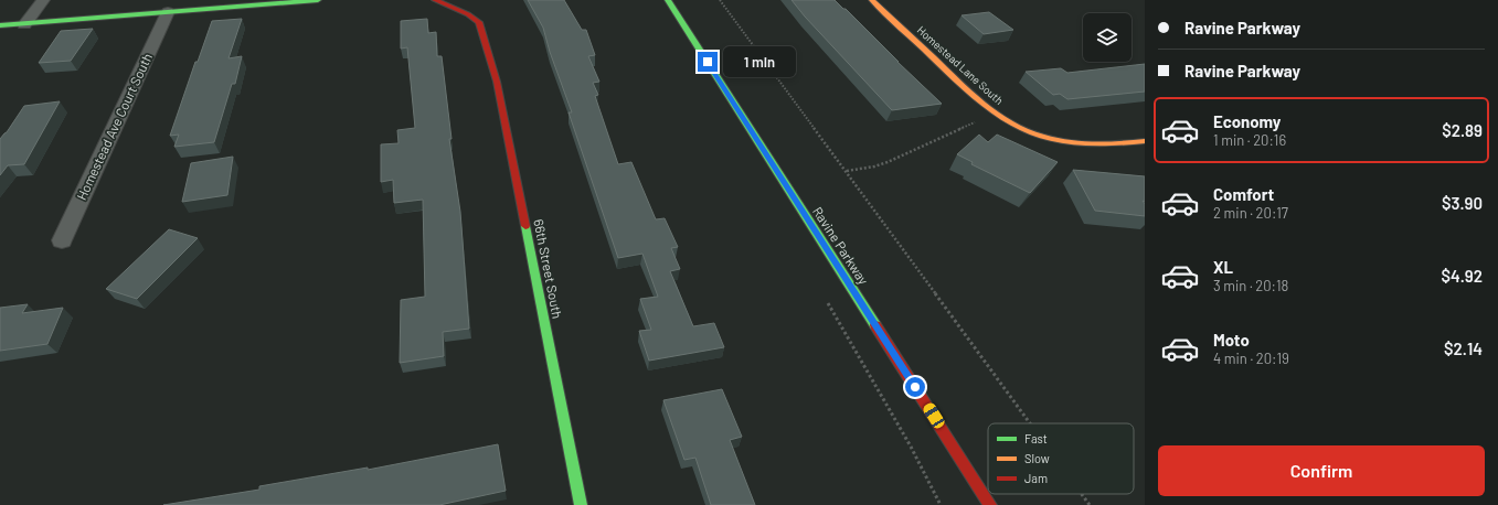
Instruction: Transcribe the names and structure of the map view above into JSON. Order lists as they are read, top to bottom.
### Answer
{
  "streets": {
    "street": [
      "Homestead Lane South",
      "Homestead Ave Court South",
      "Ravine Parkway",
      "66th Street South"
    ]
  },
  "legend": ["Fast", "Slow", "Jam"],
  "page": {
    "banner": ["Ravine Parkway", "Ravine Parkway"],
    "bubble": "1 min",
    "list": [
      {
        "name": "Economy",
        "note": "1 min · 20:16",
        "value": "$2.89"
      },
      {
        "name": "Comfort",
        "note": "2 min · 20:17",
        "value": "$3.90"
      },
      {
        "name": "XL",
        "note": "3 min · 20:18",
        "value": "$4.92"
      },
      {
        "name": "Moto",
        "note": "4 min · 20:19",
        "value": "$2.14"
      }
    ],
    "buttons": "Confirm"
  }
}
